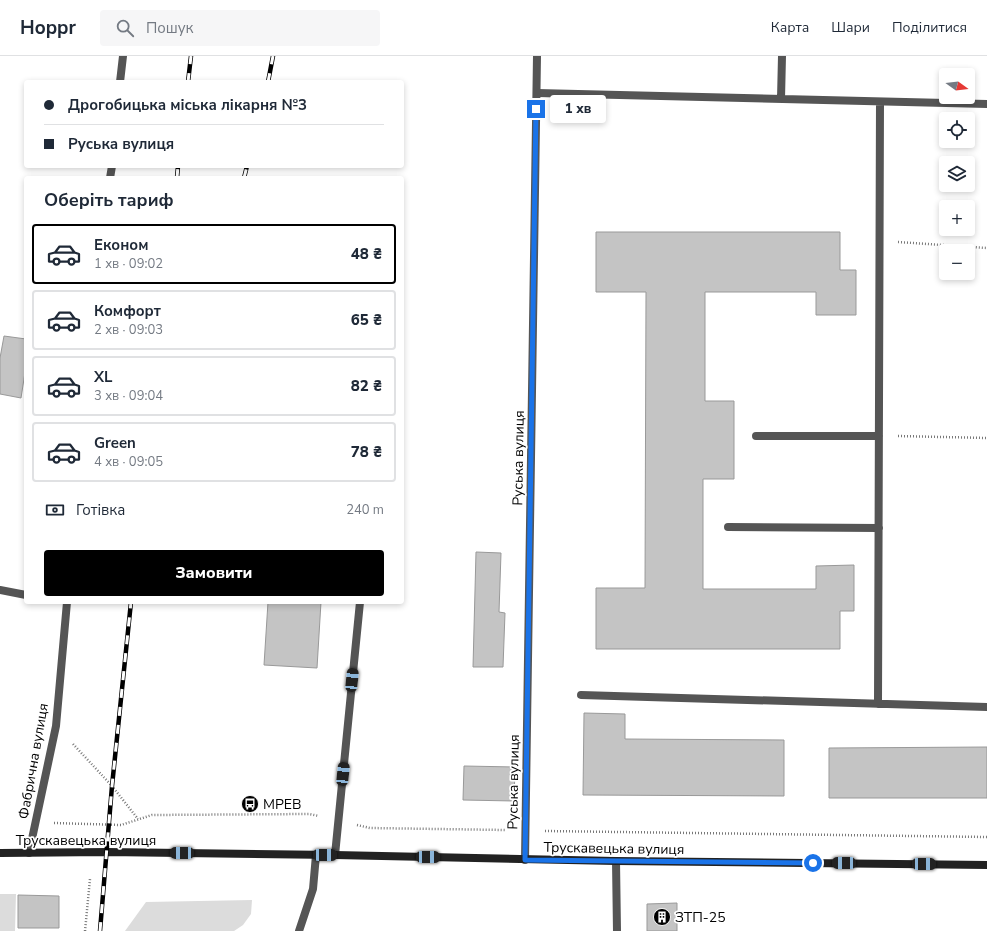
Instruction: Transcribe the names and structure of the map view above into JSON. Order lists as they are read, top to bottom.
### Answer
{
  "streets": {
    "main road": ["Трускавецька вулиця"],
    "street": ["Руська вулиця", "Фабрична вулиця"]
  },
  "crossings": [
    ["Руська вулиця", "Трускавецька вулиця"],
    ["Фабрична вулиця", "Трускавецька вулиця"]
  ],
  "places": {
    "bus stop": ["МРЕВ"],
    "building": ["ЗТП-25"]
  },
  "north": "right",
  "page": {
    "header": "Hoppr",
    "search": "Пошук",
    "nav": ["Карта", "Шари", "Поділитися"],
    "map_buttons": ["+", "−"],
    "banner": ["Дрогобицька міська лікарня №3", "Руська вулиця"],
    "bubble": "1 хв",
    "heading": "Оберіть тариф",
    "list": [
      {
        "name": "Економ",
        "note": "1 хв · 09:02",
        "value": "48 ₴"
      },
      {
        "name": "Комфорт",
        "note": "2 хв · 09:03",
        "value": "65 ₴"
      },
      {
        "name": "XL",
        "note": "3 хв · 09:04",
        "value": "82 ₴"
      },
      {
        "name": "Green",
        "note": "4 хв · 09:05",
        "value": "78 ₴"
      }
    ],
    "pay": ["Готівка", "240 m"],
    "buttons": "Замовити"
  }
}
